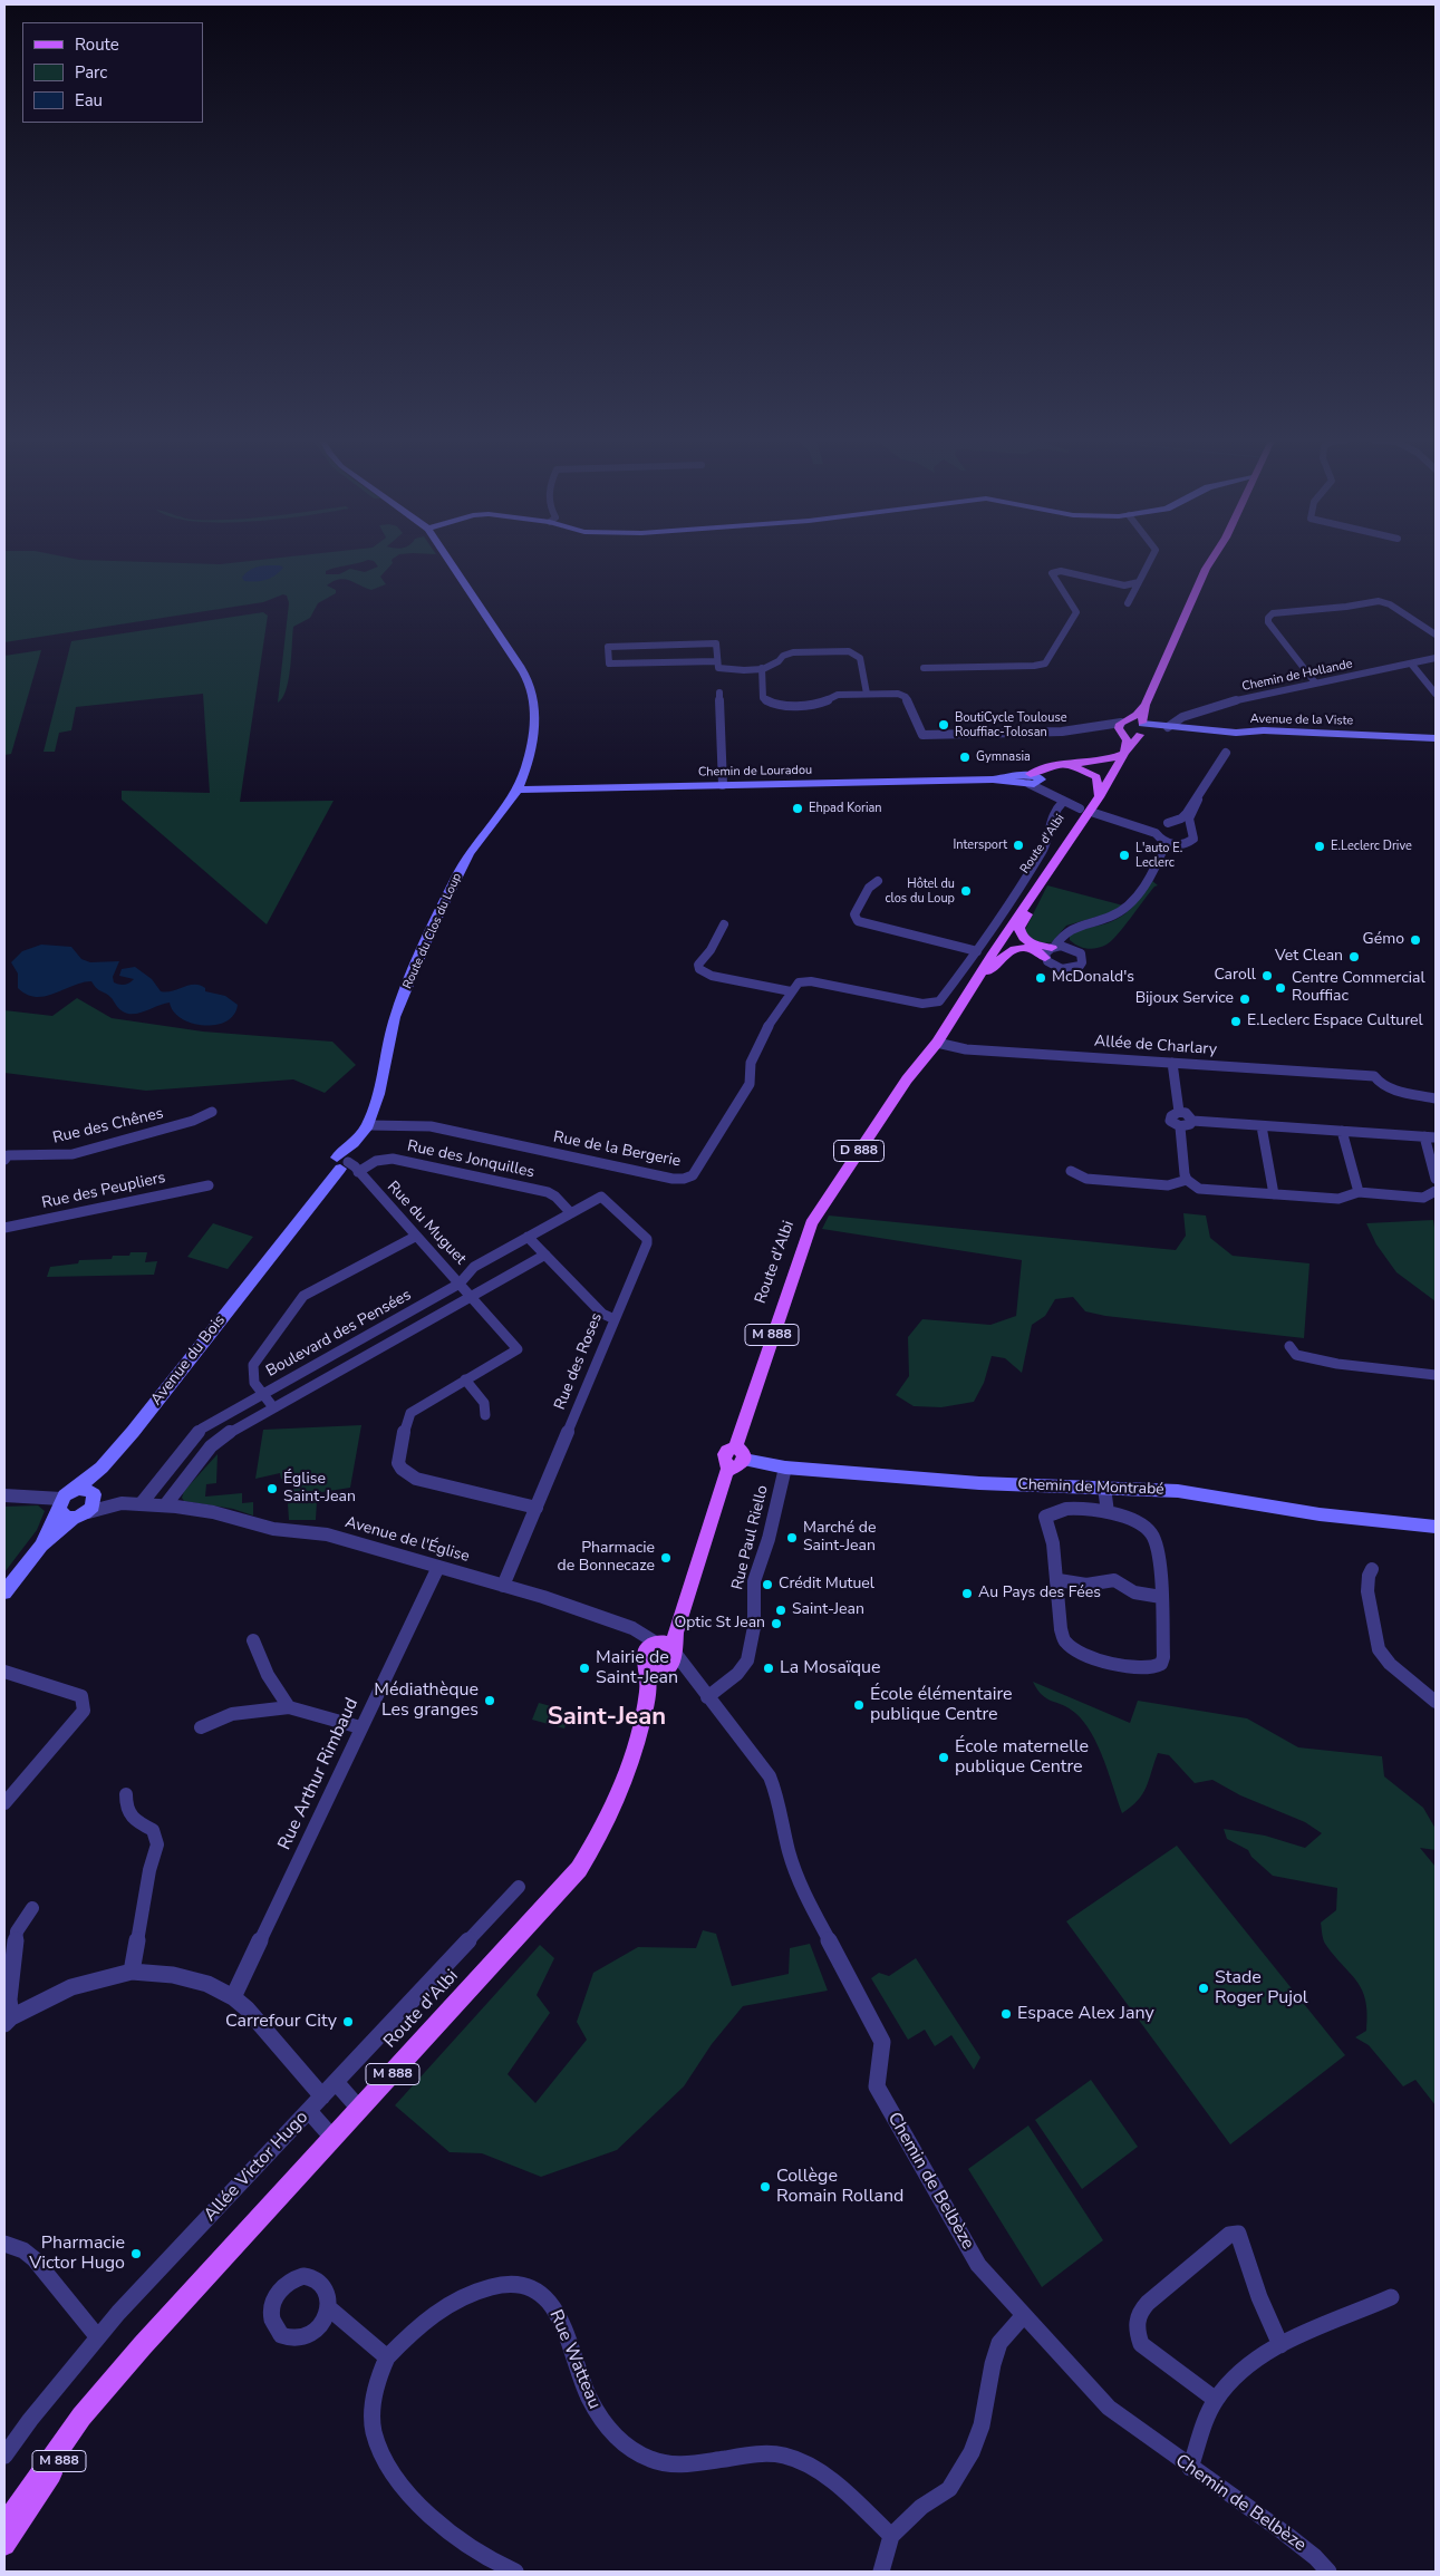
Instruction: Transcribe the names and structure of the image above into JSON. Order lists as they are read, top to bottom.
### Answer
{
  "streets": {
    "main road": ["Route d'Albi", "D 888", "M 888"],
    "street": [
      "Chemin de Hollande",
      "Avenue de la Viste",
      "Chemin de Louradou",
      "Route du Clos du Loup",
      "Allée de Charlary",
      "Rue des Chênes",
      "Rue de la Bergerie",
      "Rue des Jonquilles",
      "Rue des Peupliers",
      "Rue du Muguet",
      "Boulevard des Pensées",
      "Avenue du Bois",
      "Rue des Roses",
      "Chemin de Montrabé",
      "Rue Paul Riello",
      "Avenue de l'Église",
      "Rue Arthur Rimbaud",
      "Allée Victor Hugo",
      "Chemin de Belbèze",
      "Rue Watteau"
    ]
  },
  "crossings": [
    ["Chemin de Hollande", "Avenue de la Viste"],
    ["Avenue de la Viste", "Route d'Albi"],
    ["Chemin de Louradou", "Route du Clos du Loup"],
    ["Route d'Albi", "Allée de Charlary"],
    ["Route d'Albi", "Chemin de Montrabé"],
    ["Route d'Albi", "Avenue de l'Église"],
    ["Route d'Albi", "Chemin de Belbèze"],
    ["Route du Clos du Loup", "Rue de la Bergerie"],
    ["Route du Clos du Loup", "Rue des Jonquilles"],
    ["Route du Clos du Loup", "Rue du Muguet"],
    ["Route du Clos du Loup", "Avenue du Bois"],
    ["Rue des Jonquilles", "Rue du Muguet"],
    ["Rue des Jonquilles", "Boulevard des Pensées"],
    ["Rue des Jonquilles", "Avenue du Bois"],
    ["Rue des Jonquilles", "Rue des Roses"],
    ["Rue du Muguet", "Boulevard des Pensées"],
    ["Rue du Muguet", "Avenue du Bois"],
    ["Boulevard des Pensées", "Rue des Roses"],
    ["Boulevard des Pensées", "Avenue de l'Église"],
    ["Avenue du Bois", "Avenue de l'Église"],
    ["Rue des Roses", "Avenue de l'Église"],
    ["Chemin de Montrabé", "Rue Paul Riello"],
    ["Rue Paul Riello", "Chemin de Belbèze"],
    ["Avenue de l'Église", "Rue Arthur Rimbaud"],
    ["Avenue de l'Église", "Chemin de Belbèze"]
  ],
  "districts": ["Saint-Jean"],
  "places": [
    "BoutiCycle Toulouse Rouffiac-Tolosan",
    "Gymnasia",
    "Ehpad Korian",
    "Intersport",
    "E.Leclerc Drive",
    "L'auto E. Leclerc",
    "Hôtel du clos du Loup",
    "Gémo",
    "Vet Clean",
    "Caroll",
    "McDonald's",
    "Centre Commercial Rouffiac",
    "Bijoux Service",
    "E.Leclerc Espace Culturel",
    "Église Saint-Jean",
    "Marché de Saint-Jean",
    "Pharmacie de Bonnecaze",
    "Crédit Mutuel",
    "Au Pays des Fées",
    "Saint-Jean",
    "Optic St Jean",
    "Mairie de Saint-Jean",
    "La Mosaïque",
    "Médiathèque Les granges",
    "École élémentaire publique Centre",
    "École maternelle publique Centre",
    "Stade Roger Pujol",
    "Espace Alex Jany",
    "Carrefour City",
    "Collège Romain Rolland",
    "Pharmacie Victor Hugo"
  ],
  "legend": ["Route", "Parc", "Eau"]
}
